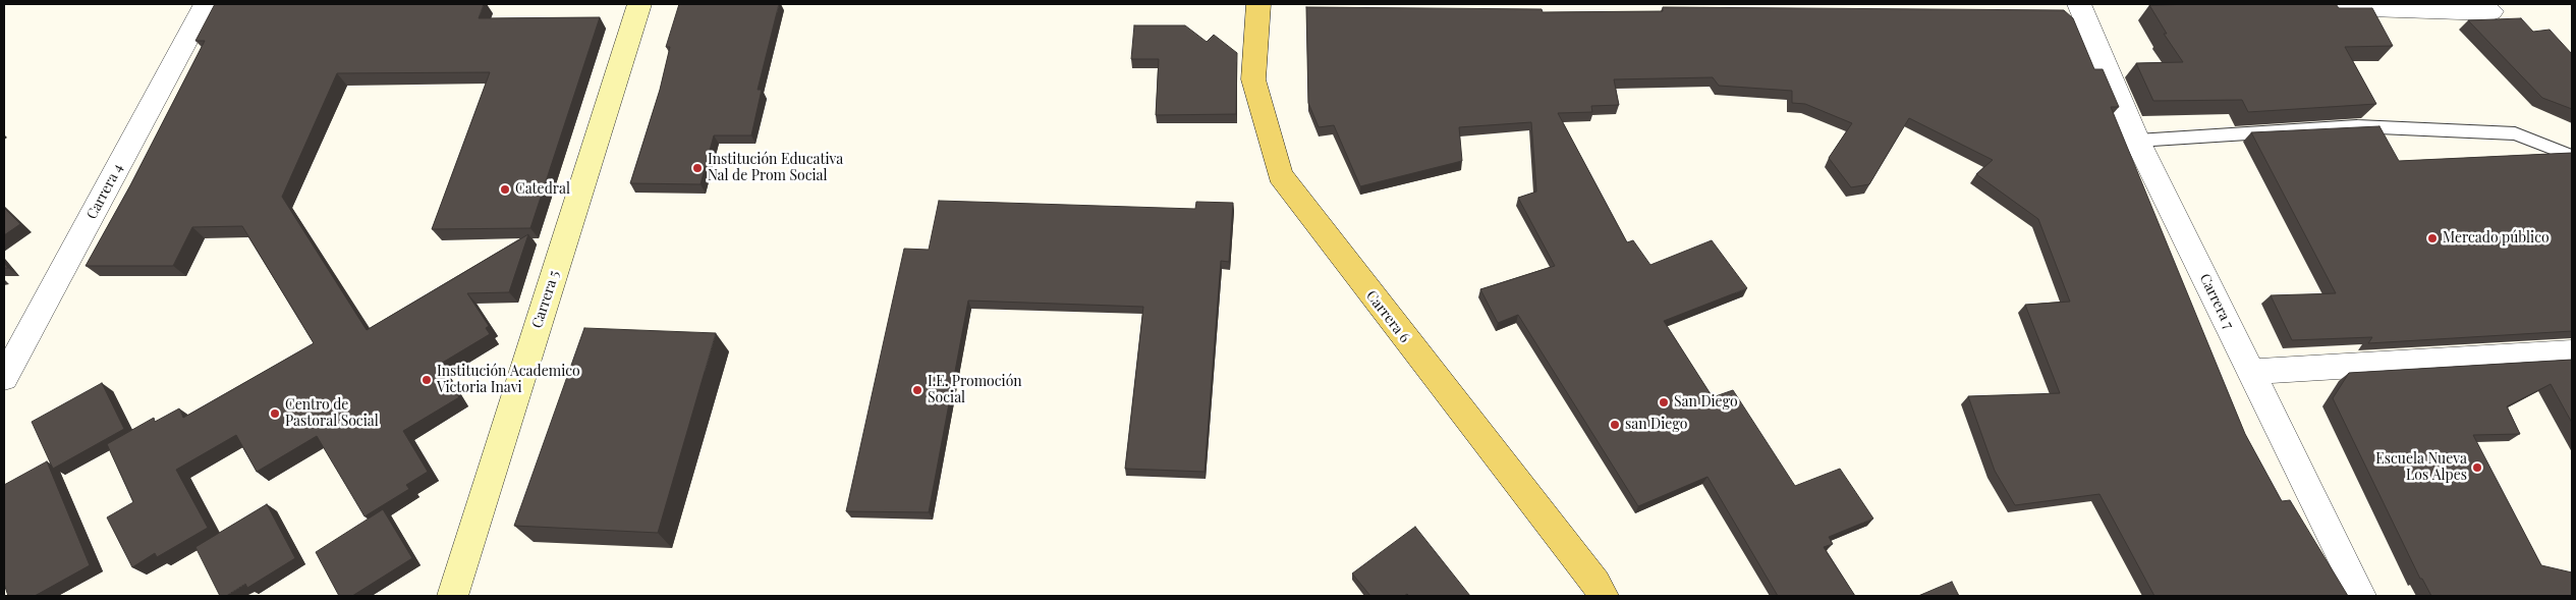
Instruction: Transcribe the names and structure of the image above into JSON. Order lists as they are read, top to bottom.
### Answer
{
  "streets": {
    "main road": ["Carrera 5", "Carrera 6"],
    "street": ["Carrera 4", "Carrera 7"]
  },
  "places": [
    "Institución Educativa Nal de Prom Social",
    "Catedral",
    "Mercado público",
    "Institución Academico Victoria Inavi",
    "I.E. Promoción Social",
    "San Diego",
    "Centro de Pastoral Social",
    "san Diego",
    "Escuela Nueva Los Alpes"
  ]
}
